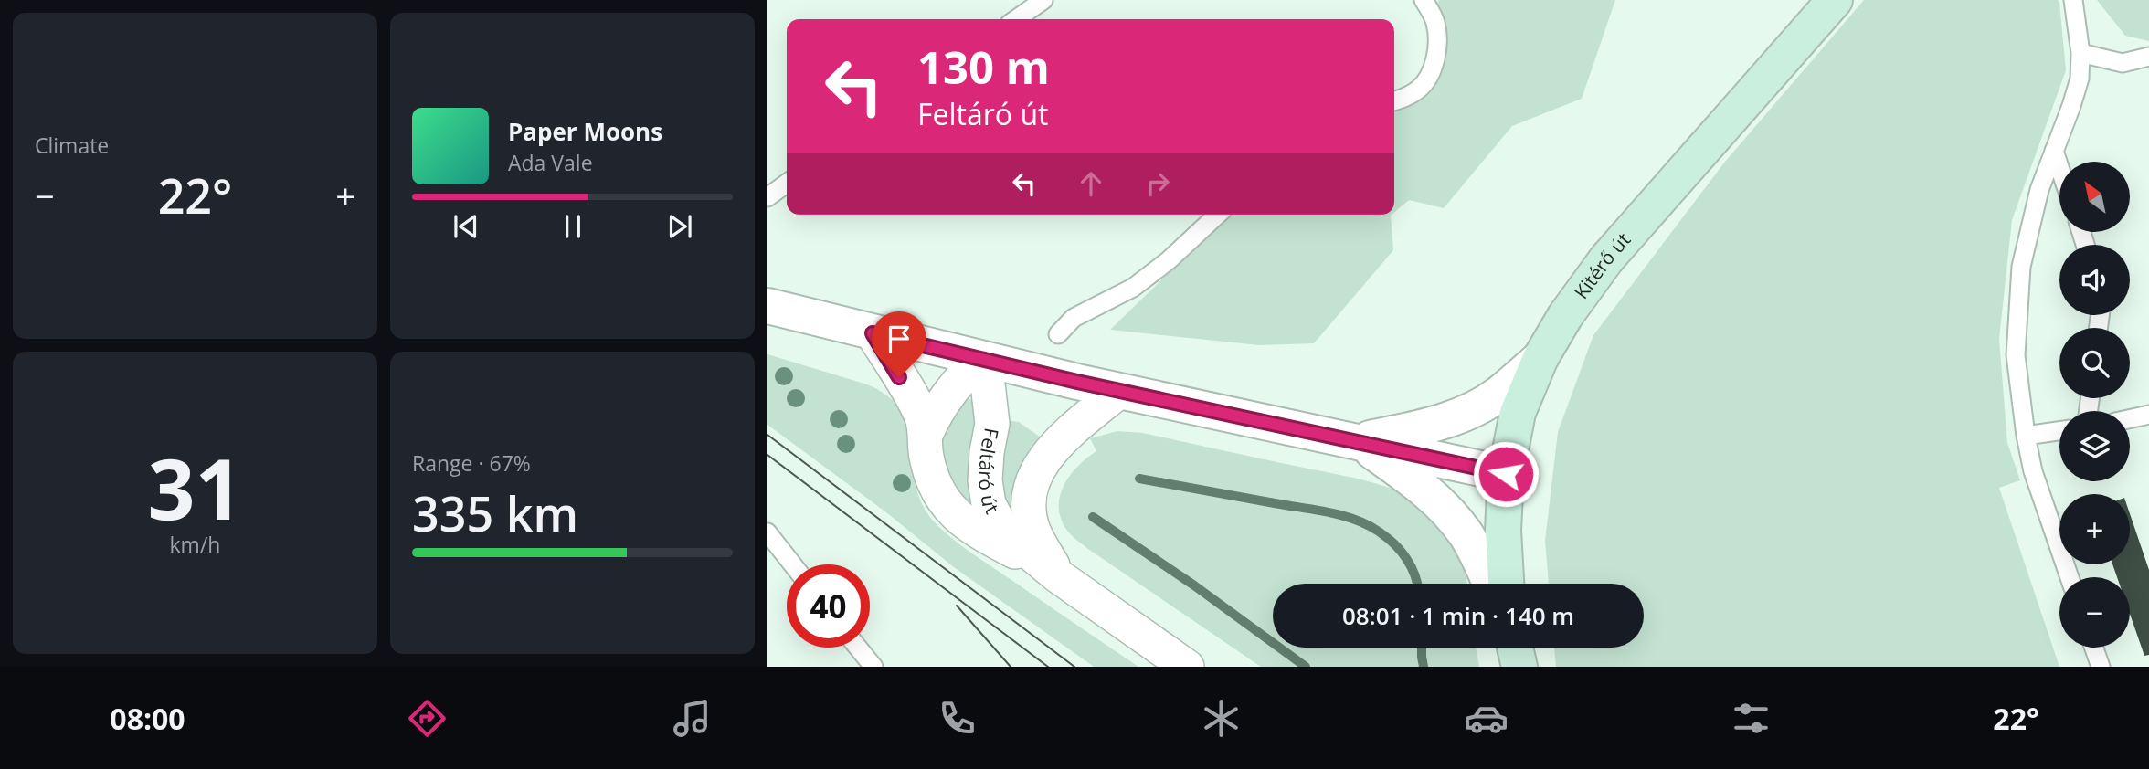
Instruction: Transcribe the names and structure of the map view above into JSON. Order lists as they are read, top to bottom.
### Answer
{
  "streets": {
    "main road": ["Kitérő út"],
    "street": ["Feltáró út"]
  },
  "north": "top left",
  "page": {
    "tile": [
      "Climate",
      ["31", "km/h"],
      ["Range · 67%", "335 km"]
    ],
    "turn": ["130 m", "Feltáró út"],
    "song": ["Paper Moons", "Ada Vale"],
    "map_buttons": ["+", "−"],
    "heat": ["−", "22°", "+"],
    "limit": "40",
    "trip": "08:01 · 1 min · 140 m",
    "tabs": ["08:00", "22°"]
  }
}
